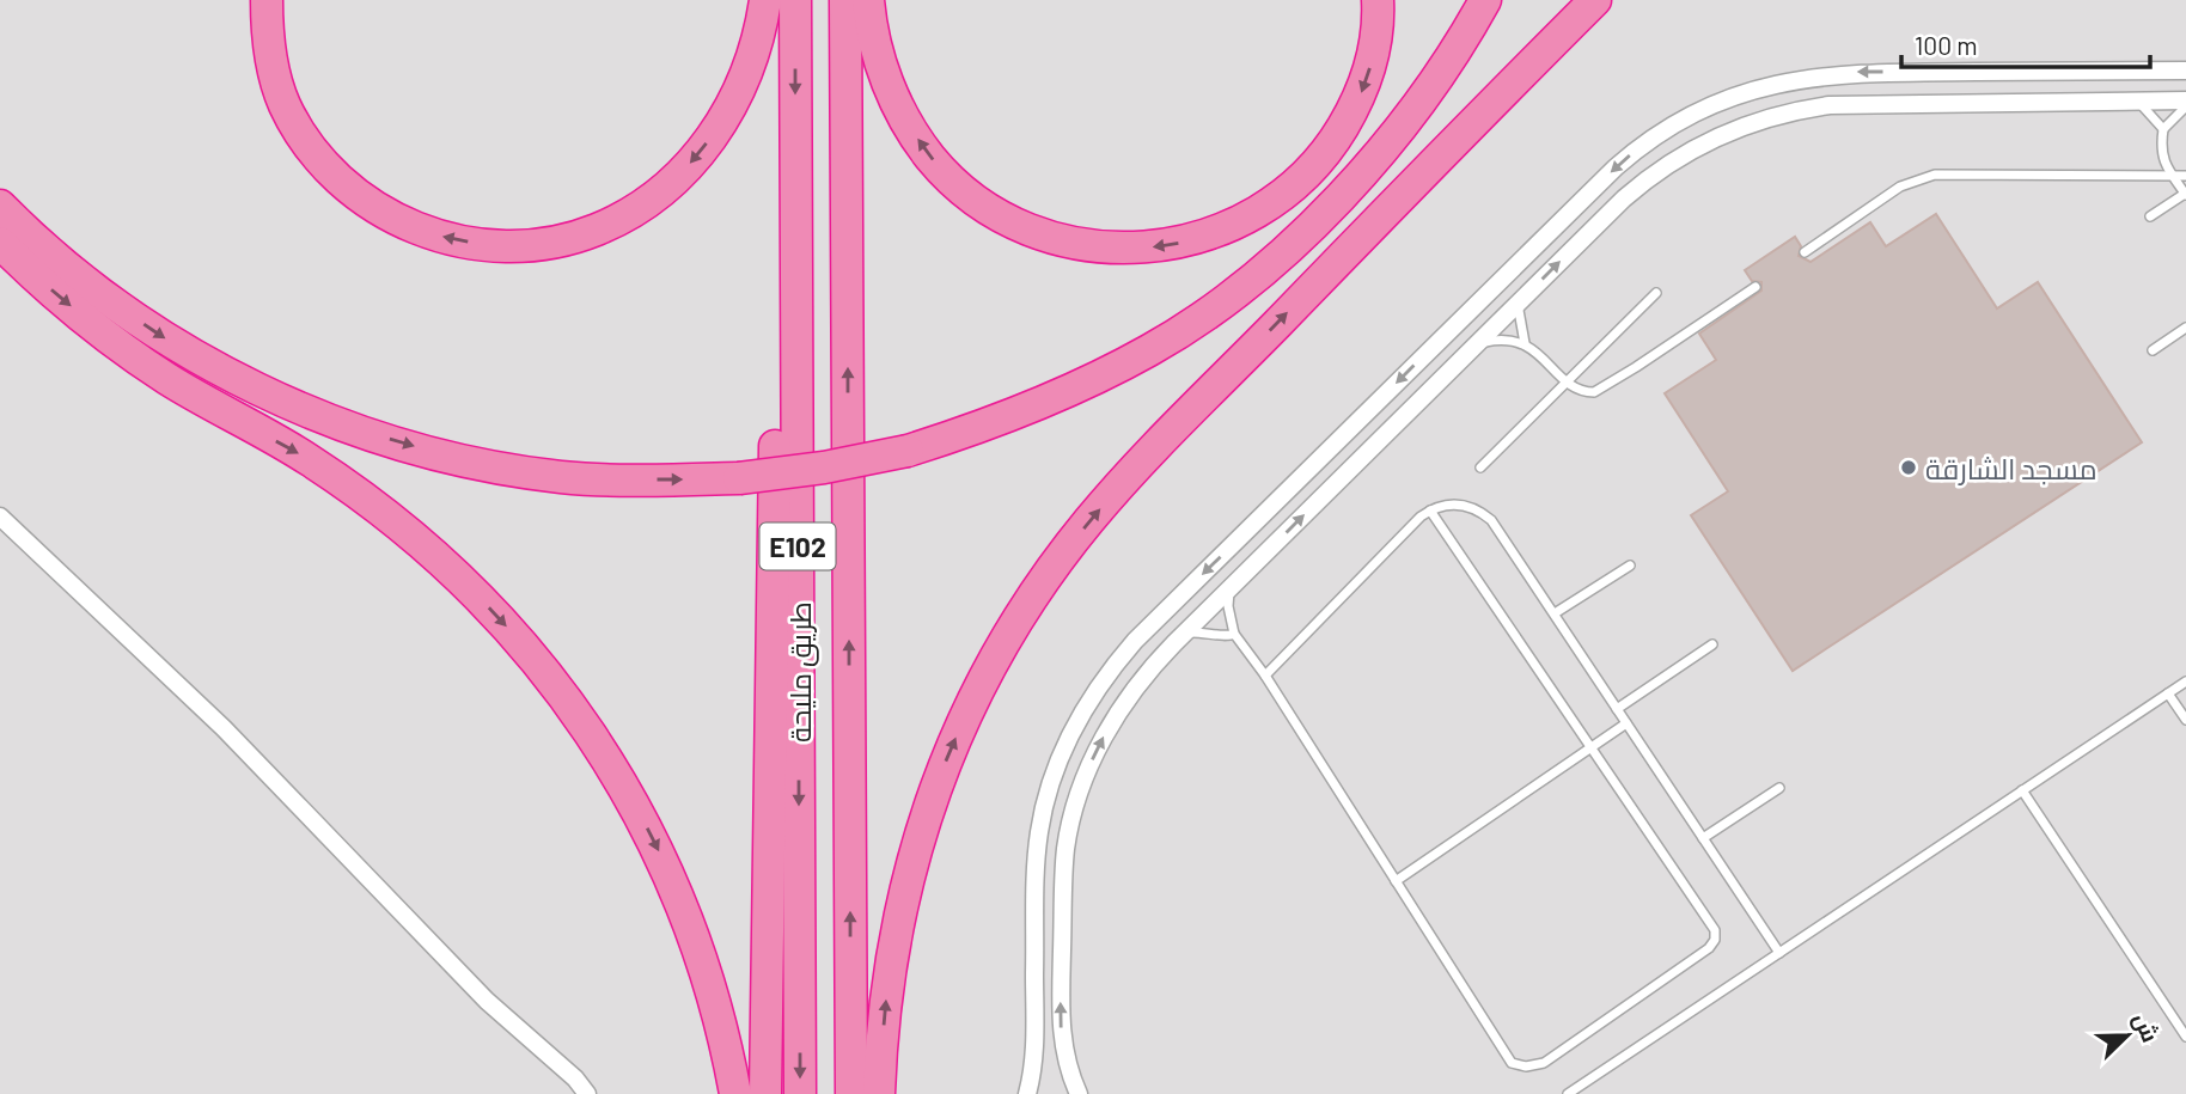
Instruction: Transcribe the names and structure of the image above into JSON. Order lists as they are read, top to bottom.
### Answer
{
  "streets": {
    "highway": ["E102", "طريق مليحة"]
  },
  "places": ["مسجد الشارقة"],
  "scale_bar": "100 m",
  "north": "top right"
}
